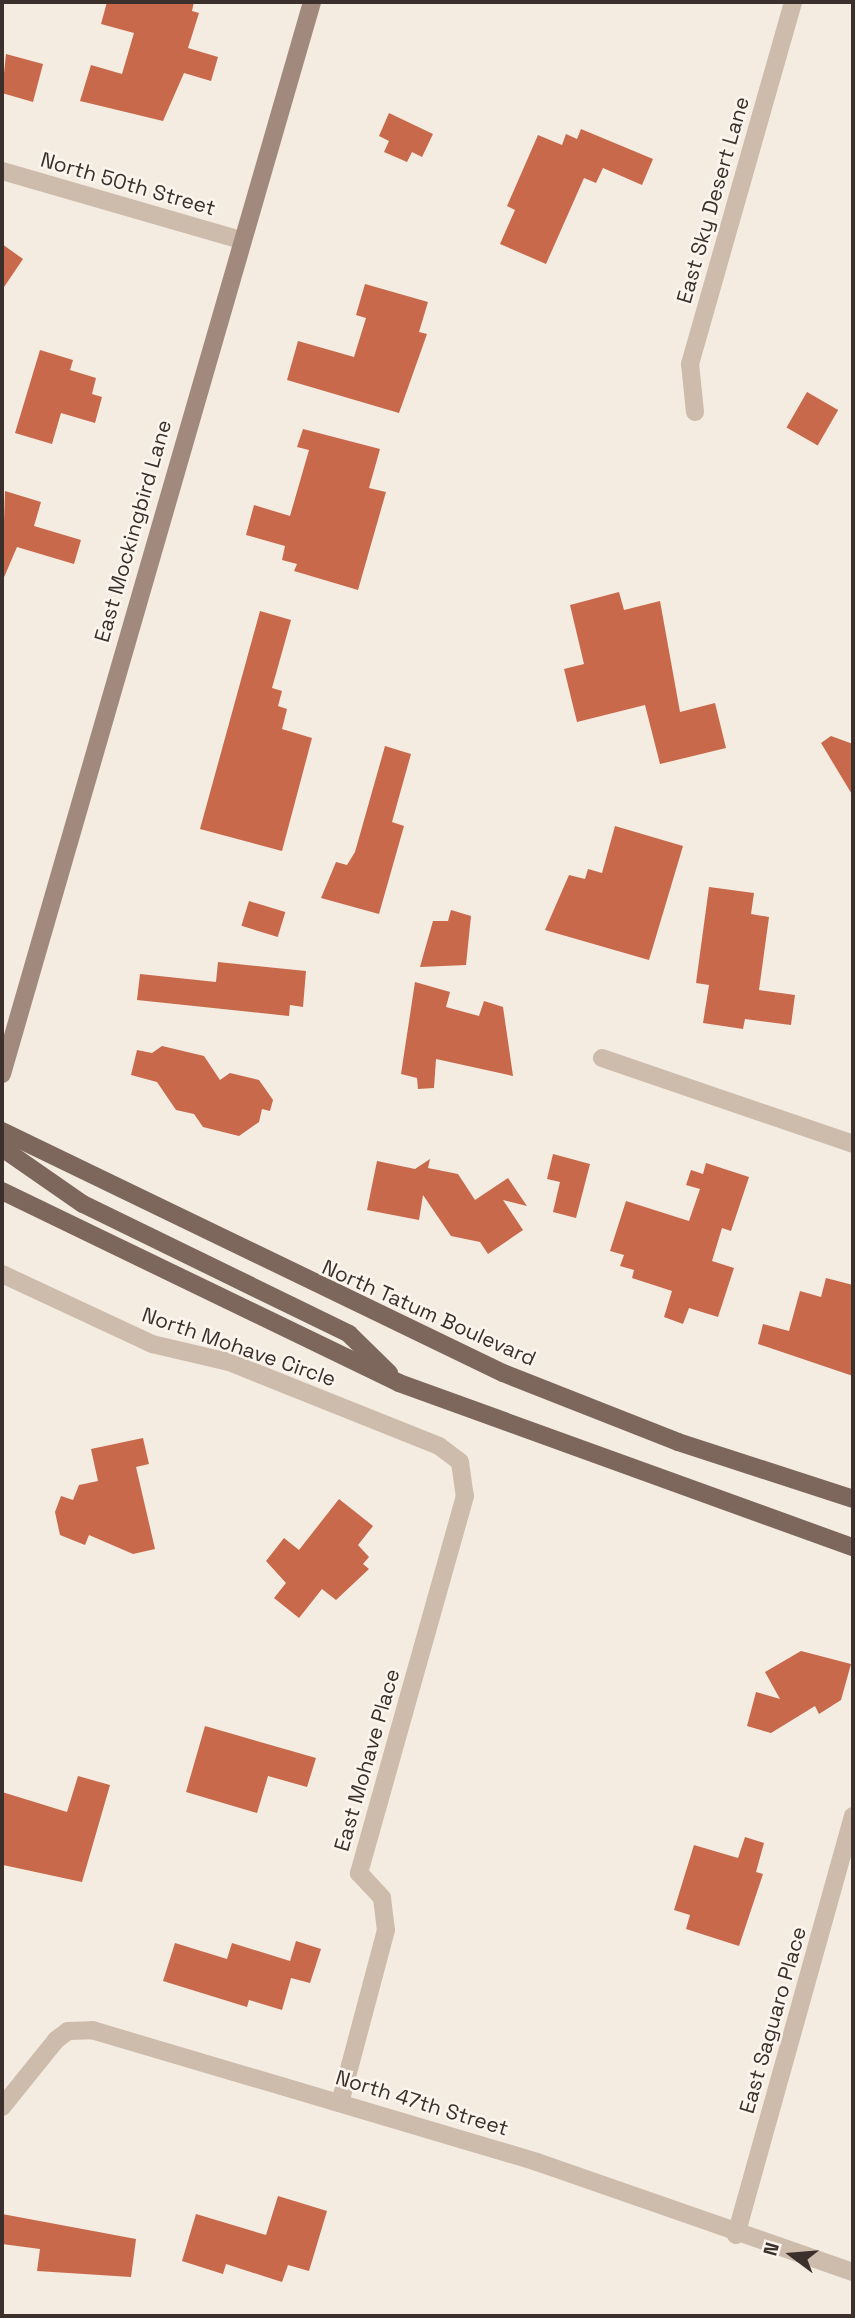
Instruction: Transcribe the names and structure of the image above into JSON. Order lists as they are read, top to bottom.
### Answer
{
  "streets": {
    "main road": ["North Tatum Boulevard"],
    "street": [
      "North 50th Street",
      "East Sky Desert Lane",
      "East Mockingbird Lane",
      "North Mohave Circle",
      "East Mohave Place",
      "East Saguaro Place",
      "North 47th Street"
    ]
  },
  "crossings": [
    ["North 50th Street", "East Mockingbird Lane"],
    ["North Mohave Circle", "East Mohave Place"],
    ["East Mohave Place", "North 47th Street"],
    ["East Saguaro Place", "North 47th Street"]
  ],
  "north": "left"
}
